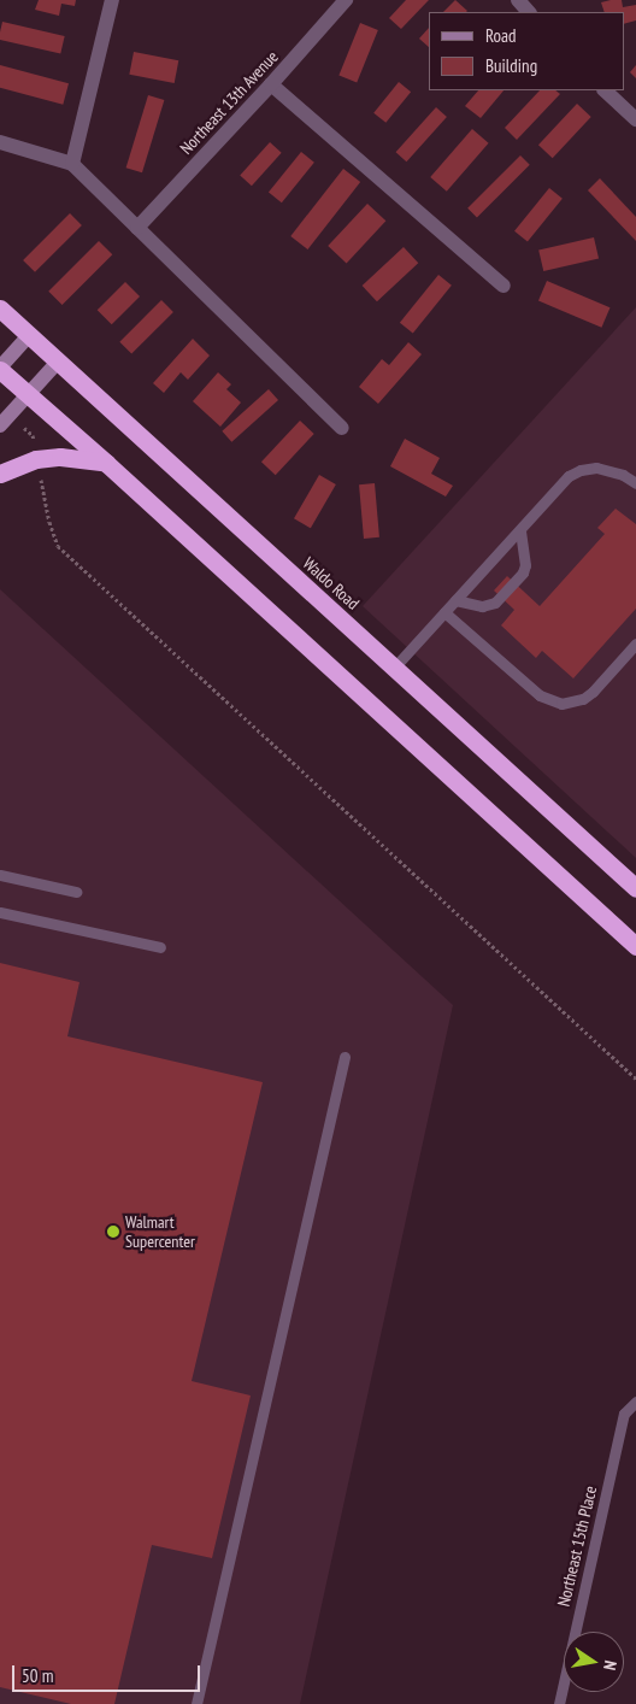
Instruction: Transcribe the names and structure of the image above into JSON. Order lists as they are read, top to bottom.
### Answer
{
  "streets": {
    "highway": ["Waldo Road"],
    "street": ["Northeast 13th Avenue"],
    "lane": ["Northeast 15th Place"]
  },
  "places": ["Walmart Supercenter"],
  "legend": ["Road", "Building"],
  "scale_bar": "50 m",
  "north": "right"
}
